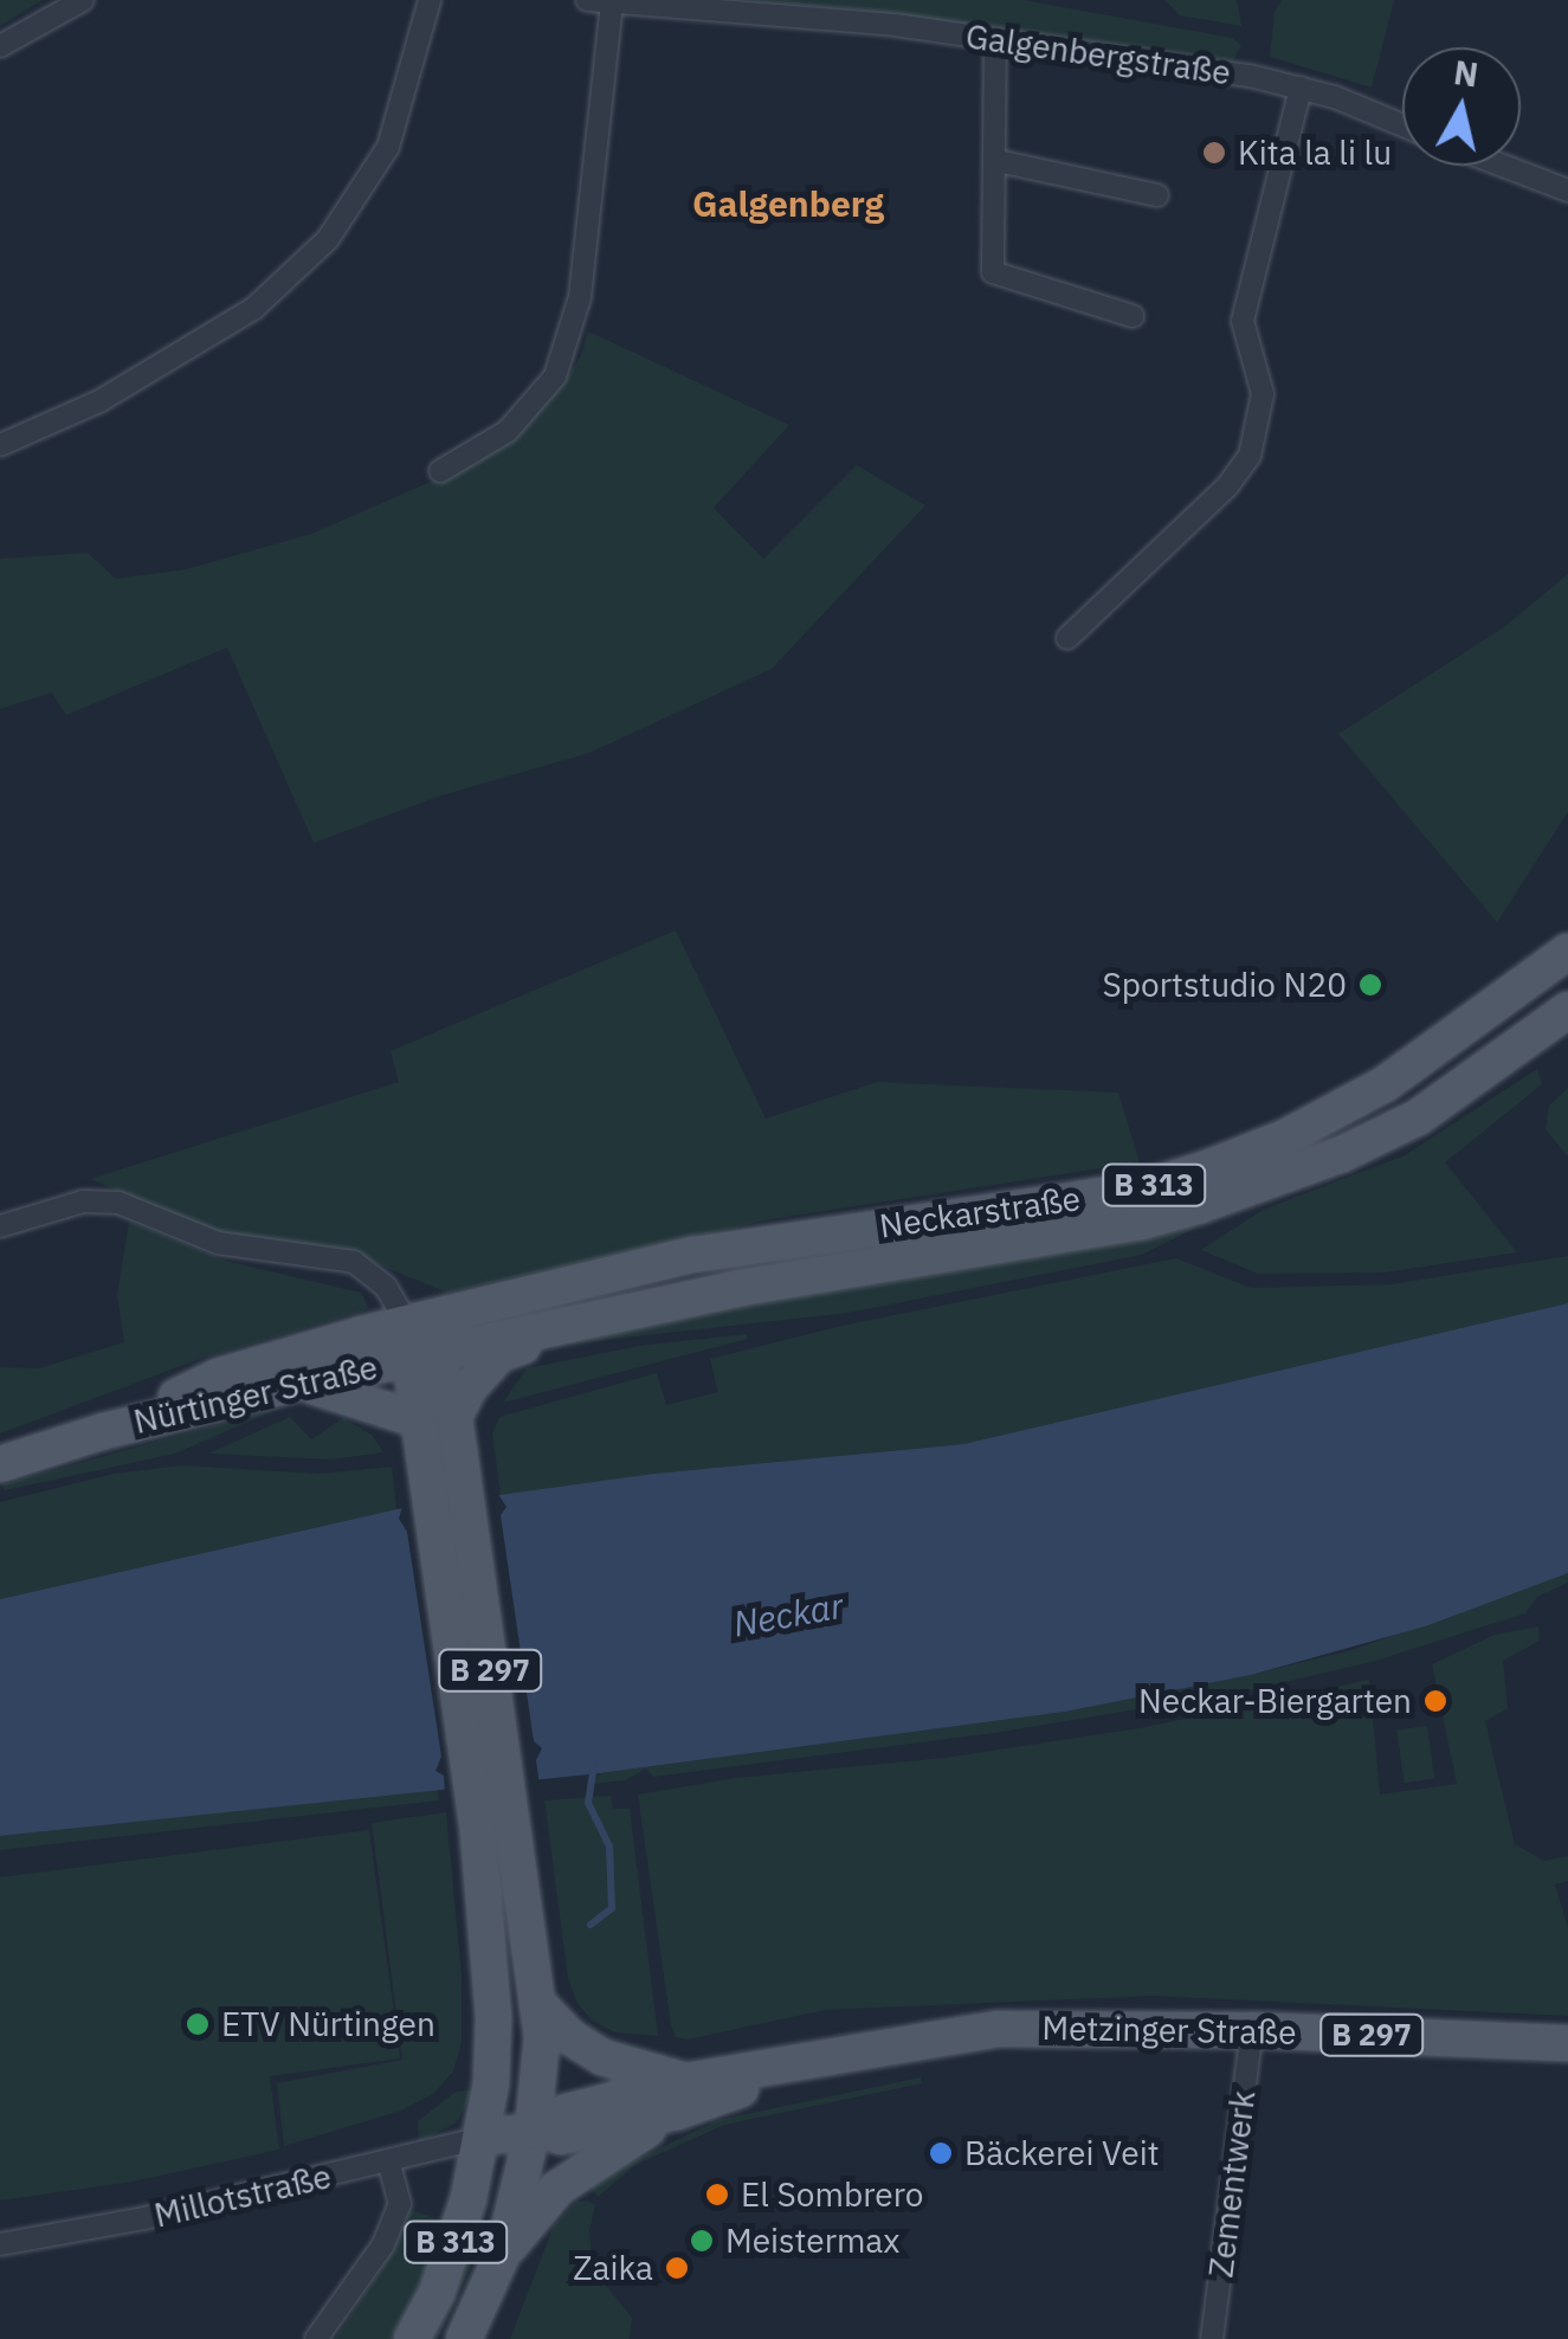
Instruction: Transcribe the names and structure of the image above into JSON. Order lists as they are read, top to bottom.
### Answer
{
  "streets": {
    "main road": [
      "B 313",
      "Neckarstraße",
      "Nürtinger Straße",
      "B 297",
      "Metzinger Straße"
    ],
    "street": ["Galgenbergstraße", "Zementwerk", "Millotstraße"]
  },
  "crossings": [
    ["B 313", "Neckarstraße"],
    ["B 313", "B 297"],
    ["B 313", "Metzinger Straße"],
    ["B 313", "Millotstraße"],
    ["Neckarstraße", "Nürtinger Straße"],
    ["Neckarstraße", "B 297"],
    ["Nürtinger Straße", "B 297"],
    ["B 297", "Metzinger Straße"],
    ["Metzinger Straße", "Zementwerk"],
    ["Metzinger Straße", "Millotstraße"]
  ],
  "districts": ["Galgenberg"],
  "water": ["Neckar"],
  "places": [
    "Kita la li lu",
    "Sportstudio N20",
    "Neckar-Biergarten",
    "ETV Nürtingen",
    "Bäckerei Veit",
    "El Sombrero",
    "Meistermax",
    "Zaika"
  ],
  "north": "top"
}
